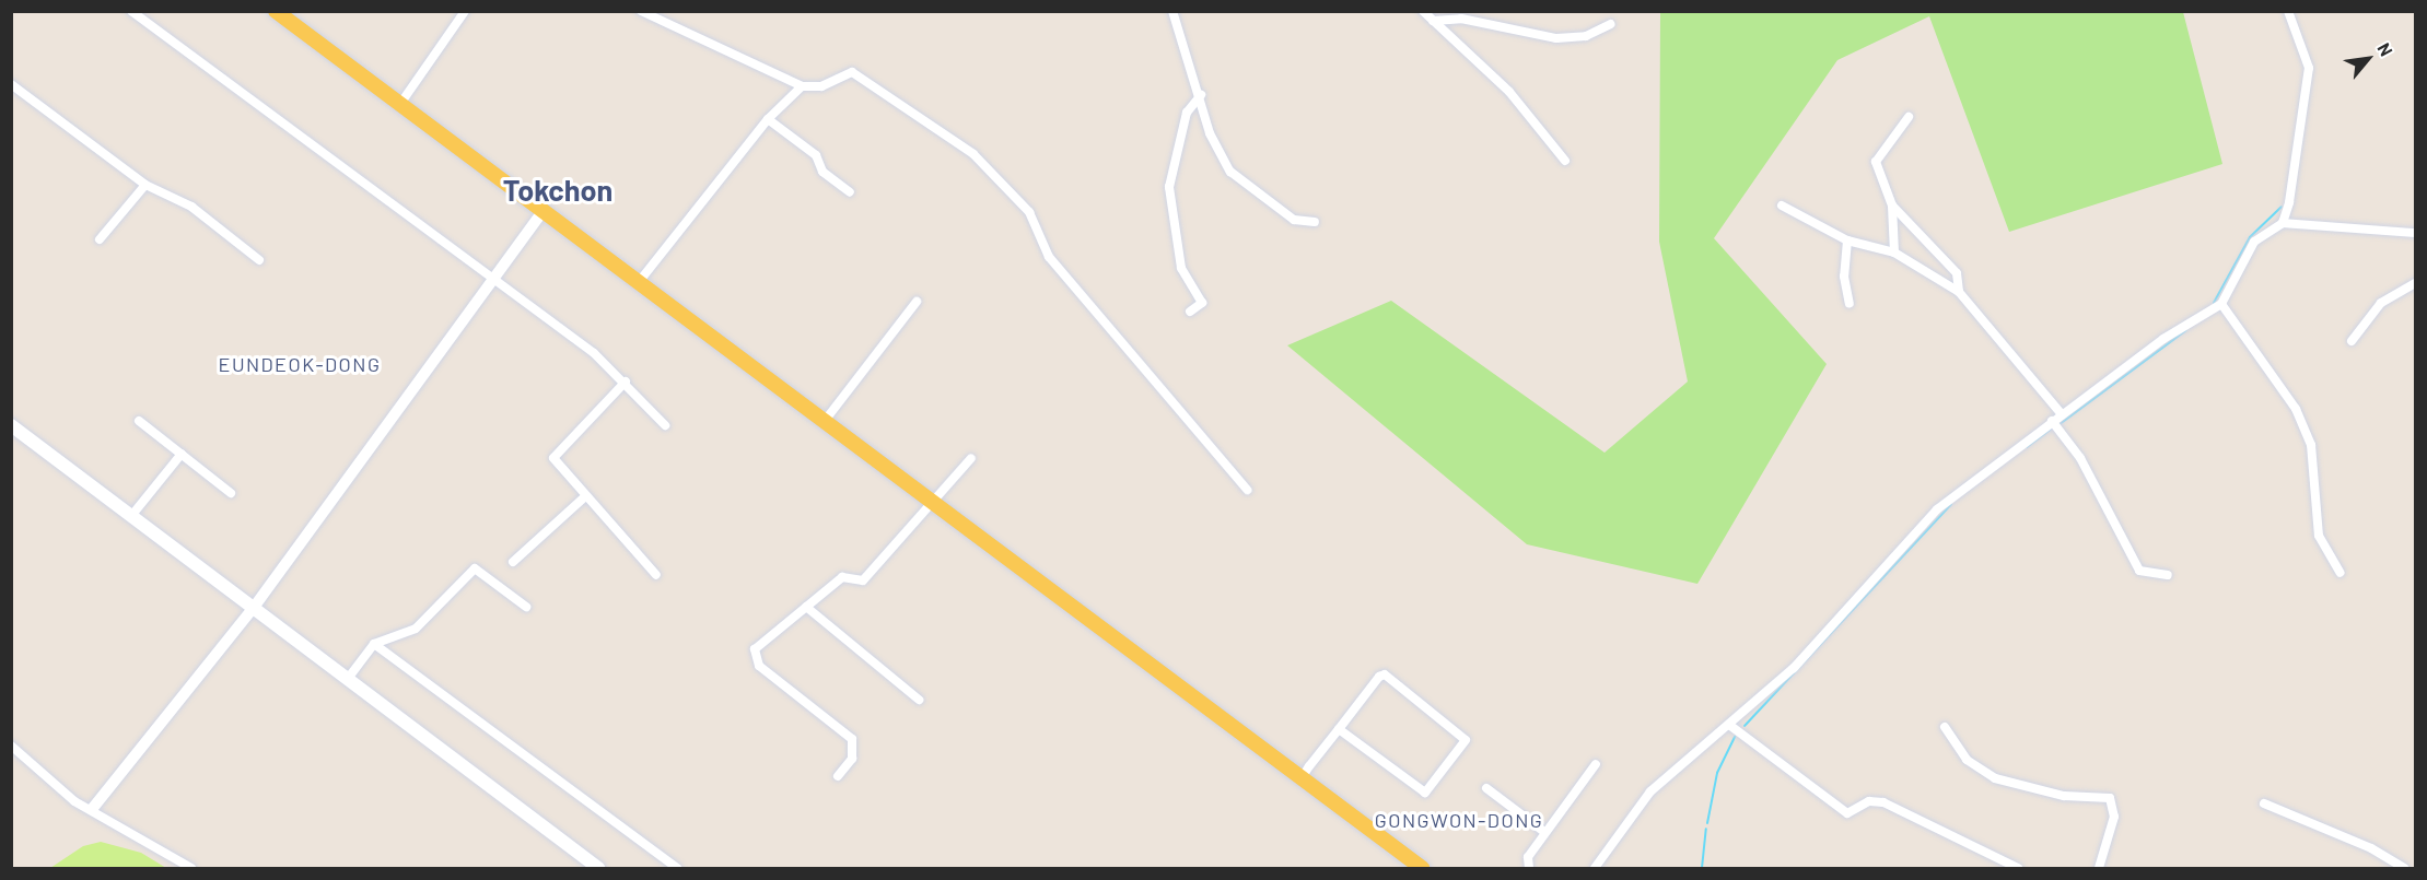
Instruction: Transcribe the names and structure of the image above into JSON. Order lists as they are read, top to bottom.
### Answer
{
  "districts": ["Tokchon", "EUNDEOK-DONG", "GONGWON-DONG"],
  "north": "top right"
}
